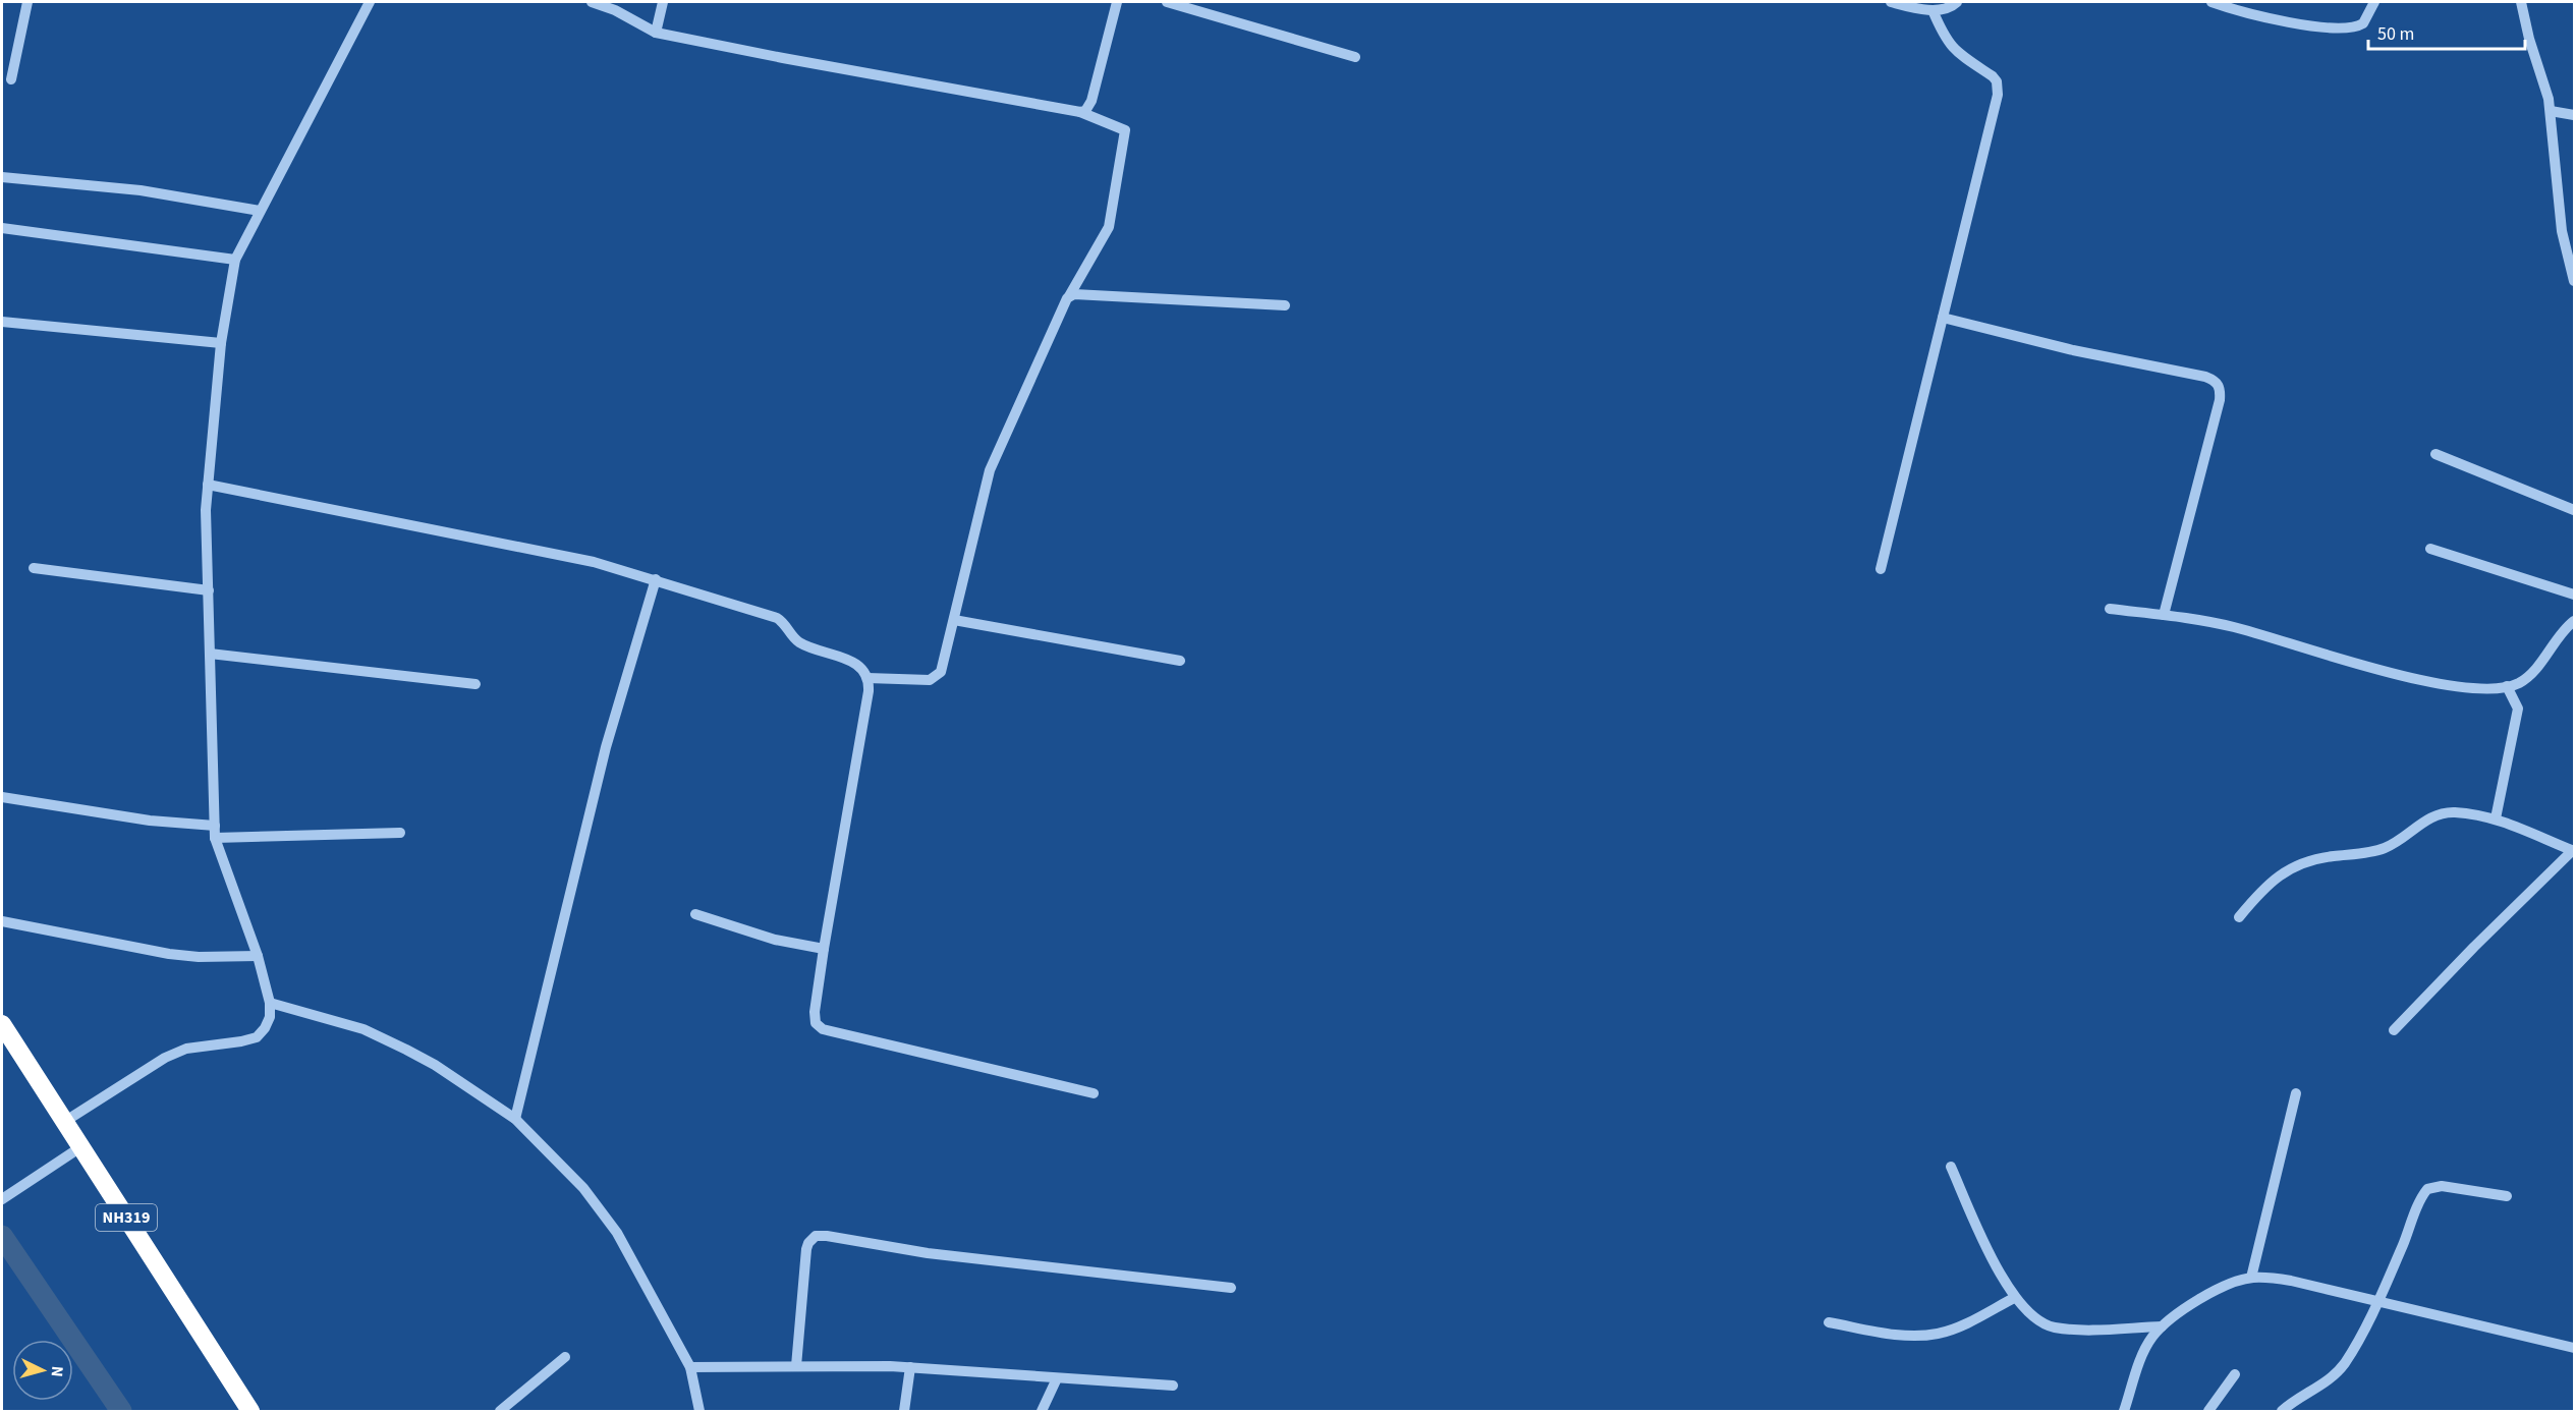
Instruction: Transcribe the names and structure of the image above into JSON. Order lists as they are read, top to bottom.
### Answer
{
  "streets": {
    "highway": ["NH319"]
  },
  "scale_bar": "50 m",
  "north": "right"
}
